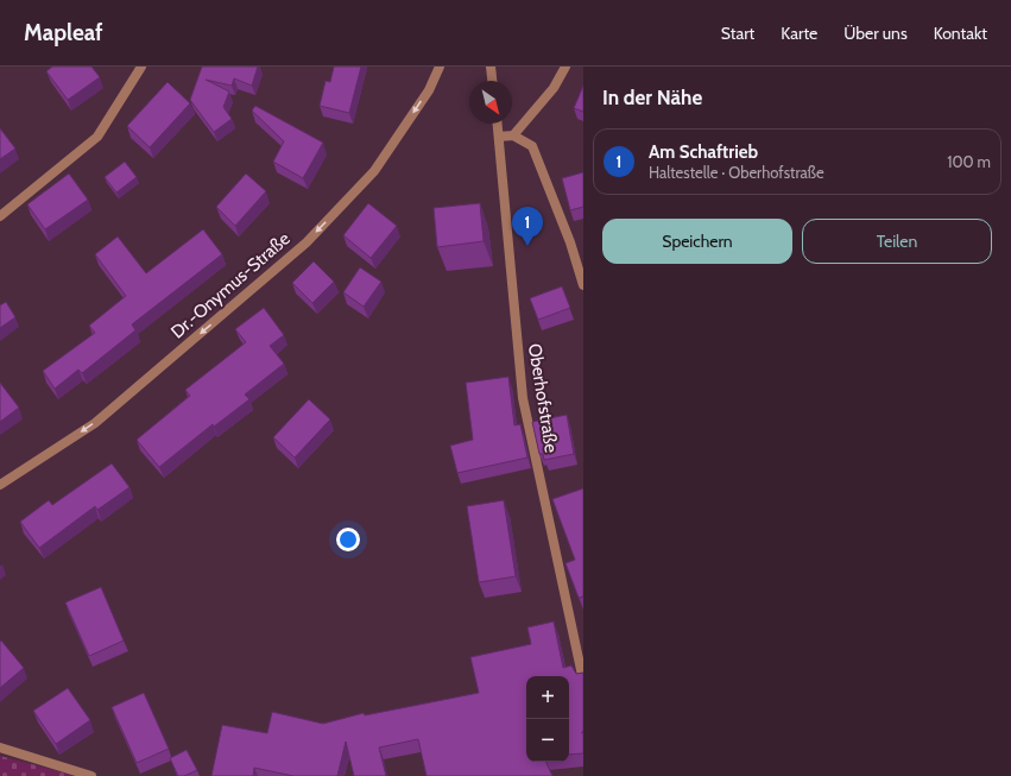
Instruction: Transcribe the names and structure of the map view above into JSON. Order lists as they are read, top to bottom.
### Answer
{
  "streets": {
    "street": ["Dr.-Onymus-Straße", "Oberhofstraße"]
  },
  "one_way": ["Dr.-Onymus-Straße"],
  "north": "bottom right",
  "page": {
    "header": "Mapleaf",
    "nav": [
      "Start",
      "Karte",
      "Über uns",
      "Kontakt"
    ],
    "heading": "In der Nähe",
    "list": [
      {
        "mark": "1",
        "name": "Am Schaftrieb",
        "note": "Haltestelle · Oberhofstraße",
        "value": "100 m"
      }
    ],
    "buttons": ["Speichern", "Teilen"],
    "pins": "1",
    "map_buttons": ["+", "−"]
  }
}
